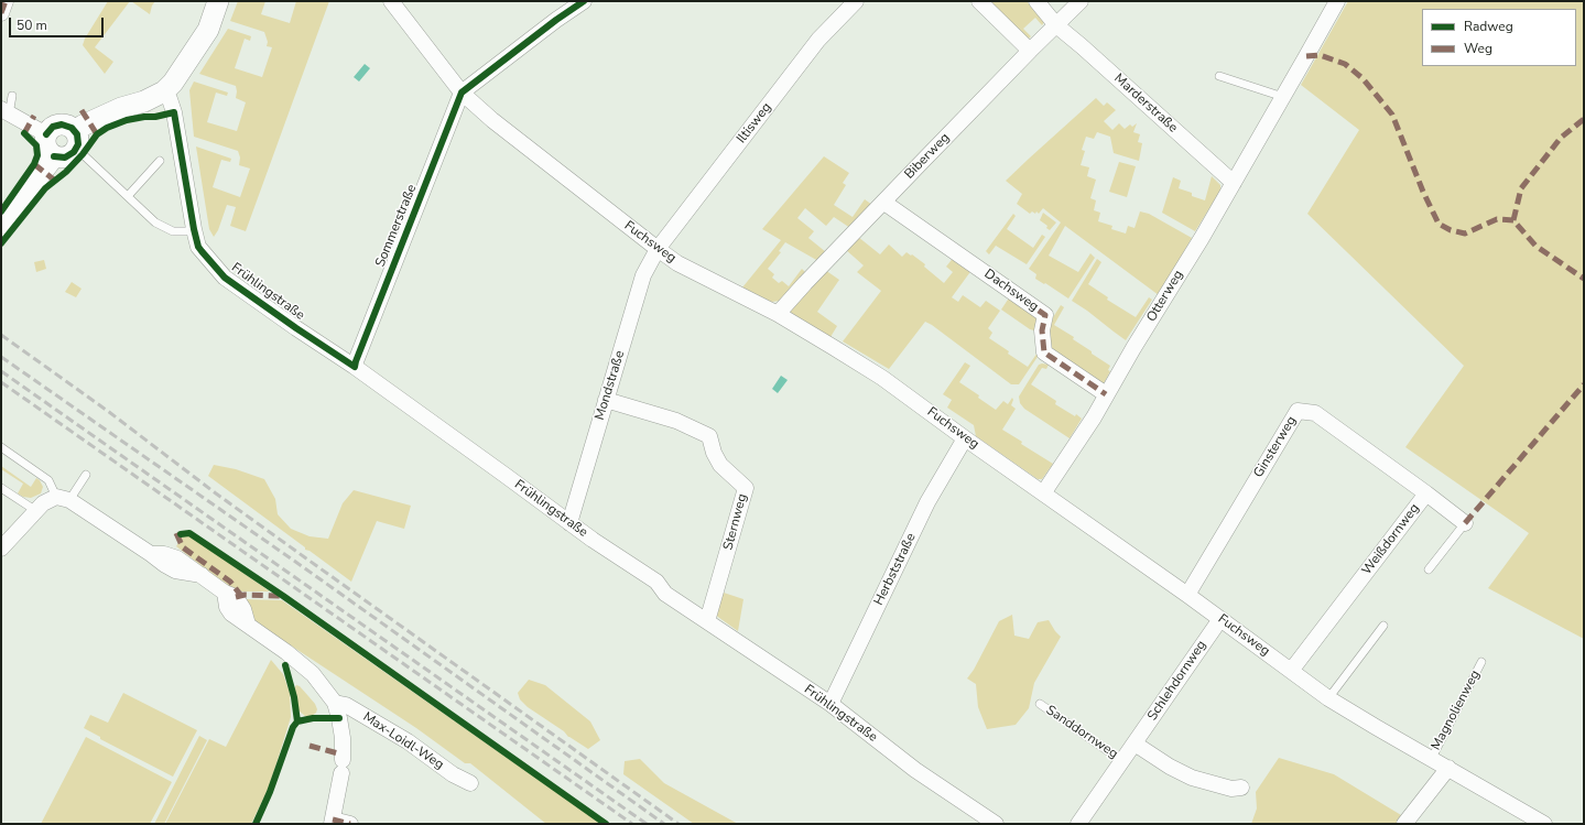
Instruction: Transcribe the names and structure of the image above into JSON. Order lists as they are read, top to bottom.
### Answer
{
  "streets": {
    "street": [
      "Marderstraße",
      "Iltisweg",
      "Biberweg",
      "Sommerstraße",
      "Fuchsweg",
      "Dachsweg",
      "Frühlingstraße",
      "Otterweg",
      "Mondstraße",
      "Ginsterweg",
      "Sternweg",
      "Weißdornweg",
      "Herbststraße",
      "Schlehdornweg",
      "Max-Loidl-Weg"
    ],
    "lane": ["Magnolienweg", "Sanddornweg"]
  },
  "crossings": [
    ["Marderstraße", "Biberweg"],
    ["Marderstraße", "Otterweg"],
    ["Iltisweg", "Fuchsweg"],
    ["Iltisweg", "Mondstraße"],
    ["Biberweg", "Fuchsweg"],
    ["Biberweg", "Dachsweg"],
    ["Sommerstraße", "Fuchsweg"],
    ["Sommerstraße", "Frühlingstraße"],
    ["Fuchsweg", "Otterweg"],
    ["Fuchsweg", "Mondstraße"],
    ["Fuchsweg", "Ginsterweg"],
    ["Fuchsweg", "Weißdornweg"],
    ["Fuchsweg", "Herbststraße"],
    ["Fuchsweg", "Schlehdornweg"],
    ["Fuchsweg", "Magnolienweg"],
    ["Dachsweg", "Otterweg"],
    ["Frühlingstraße", "Mondstraße"],
    ["Frühlingstraße", "Sternweg"],
    ["Frühlingstraße", "Herbststraße"],
    ["Mondstraße", "Sternweg"],
    ["Ginsterweg", "Weißdornweg"],
    ["Schlehdornweg", "Sanddornweg"]
  ],
  "legend": ["Radweg", "Weg"],
  "scale_bar": "50 m"
}
